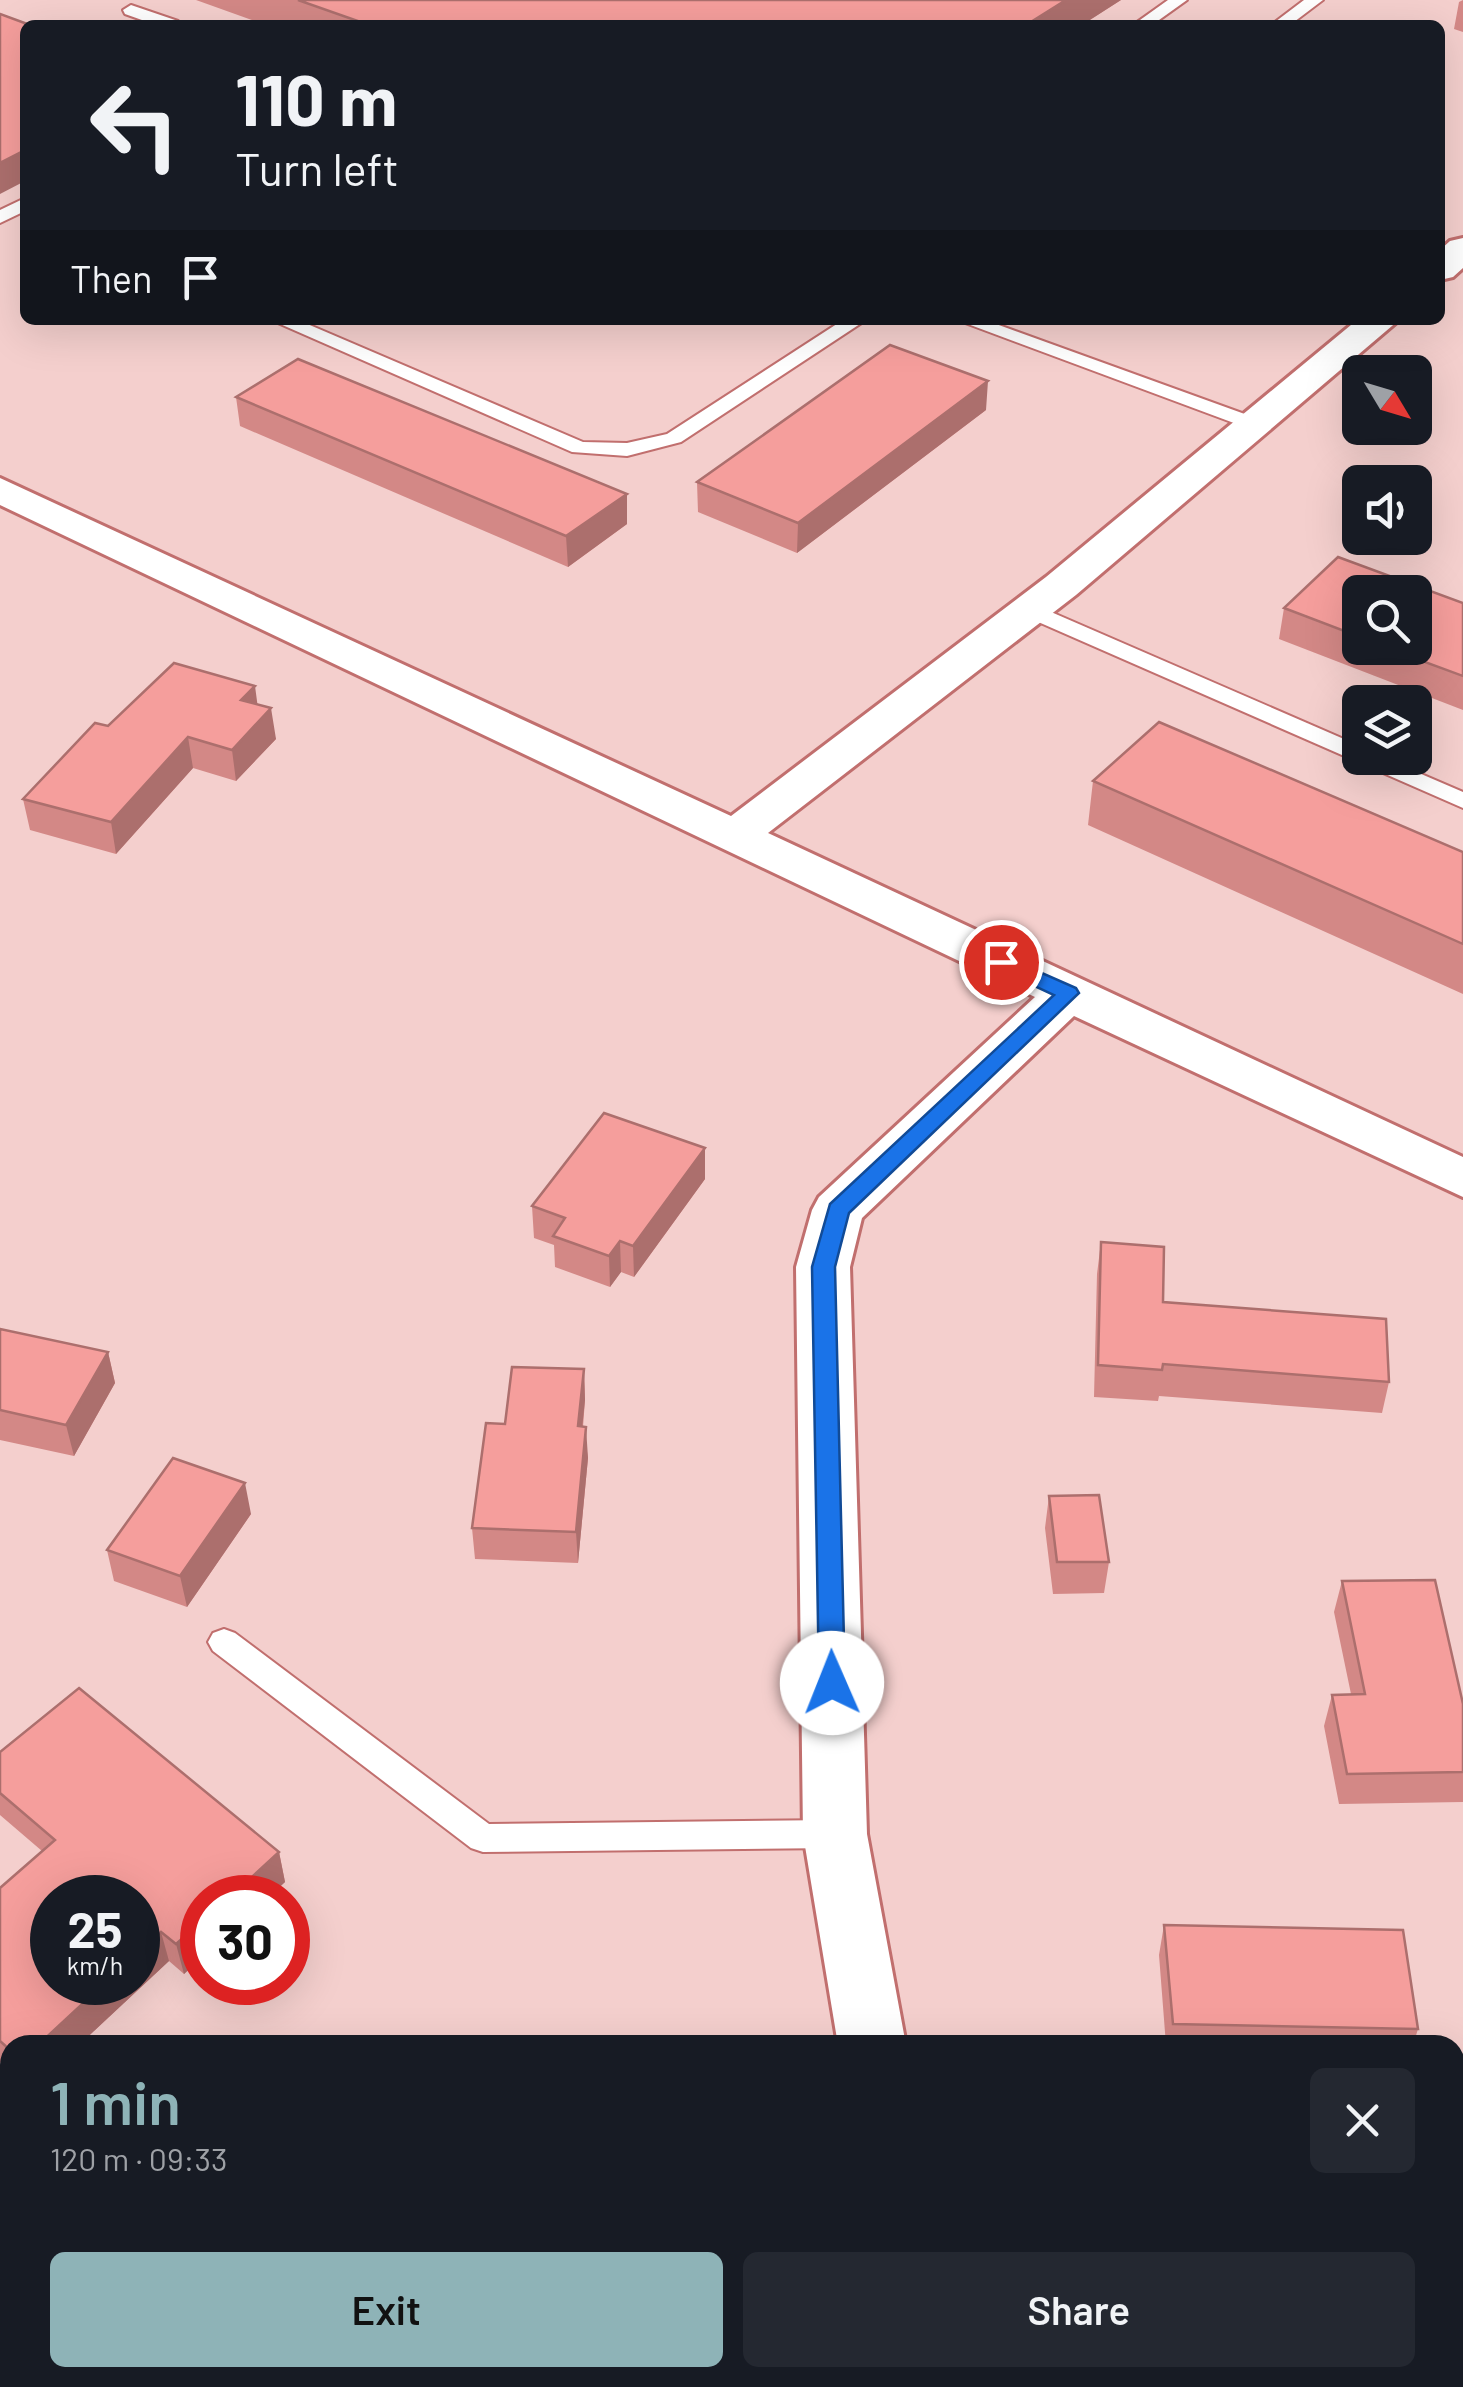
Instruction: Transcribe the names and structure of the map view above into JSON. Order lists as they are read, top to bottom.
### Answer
{
  "north": "bottom right",
  "page": {
    "turn": ["110 m", "Turn left"],
    "then": "Then",
    "speed": "25 km/h",
    "limit": "30",
    "heading": ["1 min", "120 m · 09:33"],
    "buttons": ["Exit", "Share"]
  }
}
